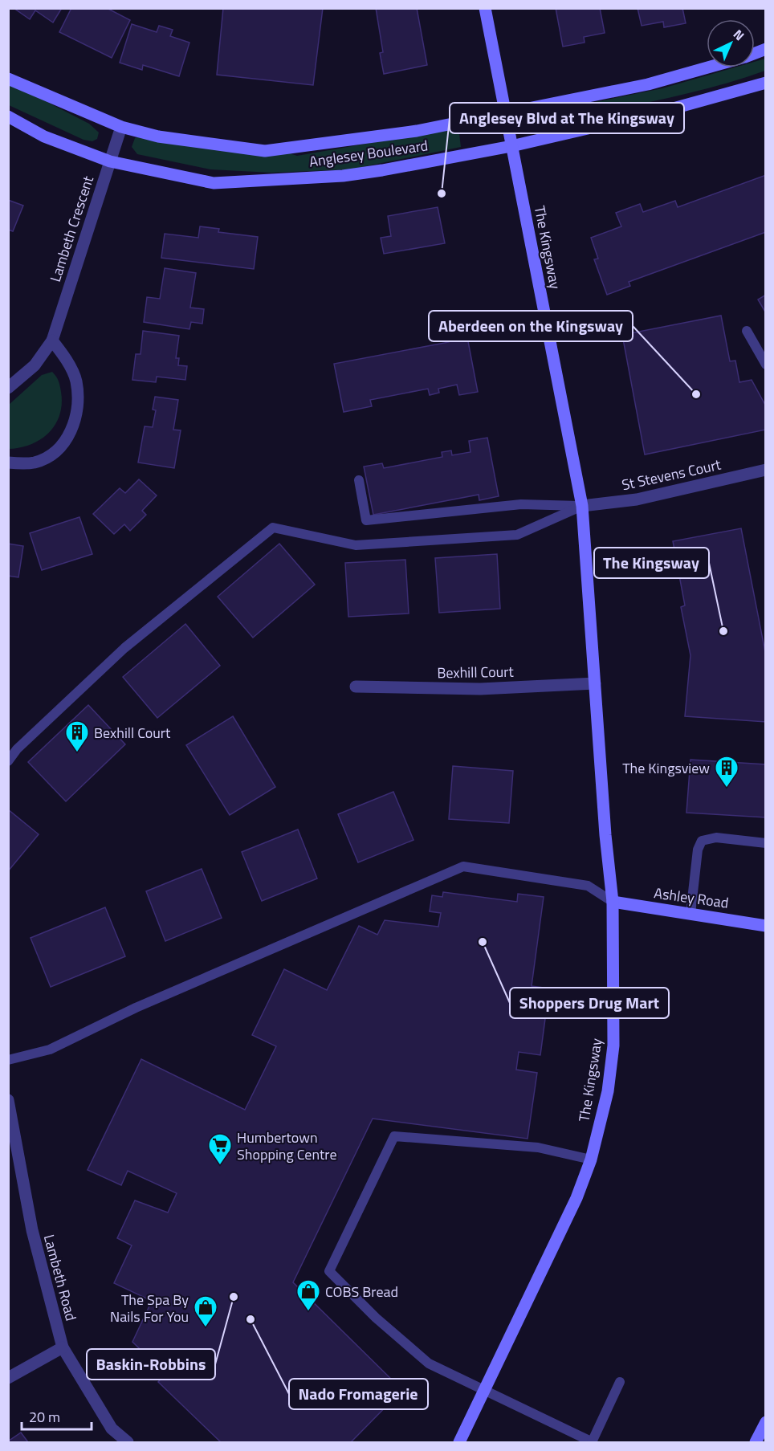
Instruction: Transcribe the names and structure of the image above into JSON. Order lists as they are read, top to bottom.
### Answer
{
  "streets": {
    "street": [
      "Anglesey Boulevard",
      "Lambeth Crescent",
      "The Kingsway",
      "St Stevens Court",
      "Bexhill Court",
      "Ashley Road",
      "Lambeth Road"
    ]
  },
  "crossings": [
    ["Anglesey Boulevard", "Lambeth Crescent"],
    ["Anglesey Boulevard", "The Kingsway"],
    ["The Kingsway", "St Stevens Court"],
    ["The Kingsway", "Bexhill Court"],
    ["The Kingsway", "Ashley Road"]
  ],
  "places": {
    "other": [
      "Anglesey Blvd at The Kingsway",
      "Aberdeen on the Kingsway",
      "The Kingsway",
      "Shoppers Drug Mart",
      "Baskin-Robbins",
      "Nado Fromagerie"
    ],
    "building": ["Bexhill Court", "The Kingsview"],
    "supermarket": ["Humbertown Shopping Centre"],
    "shop": ["COBS Bread", "The Spa By Nails For You"]
  },
  "scale_bar": "20 m",
  "north": "top right"
}
